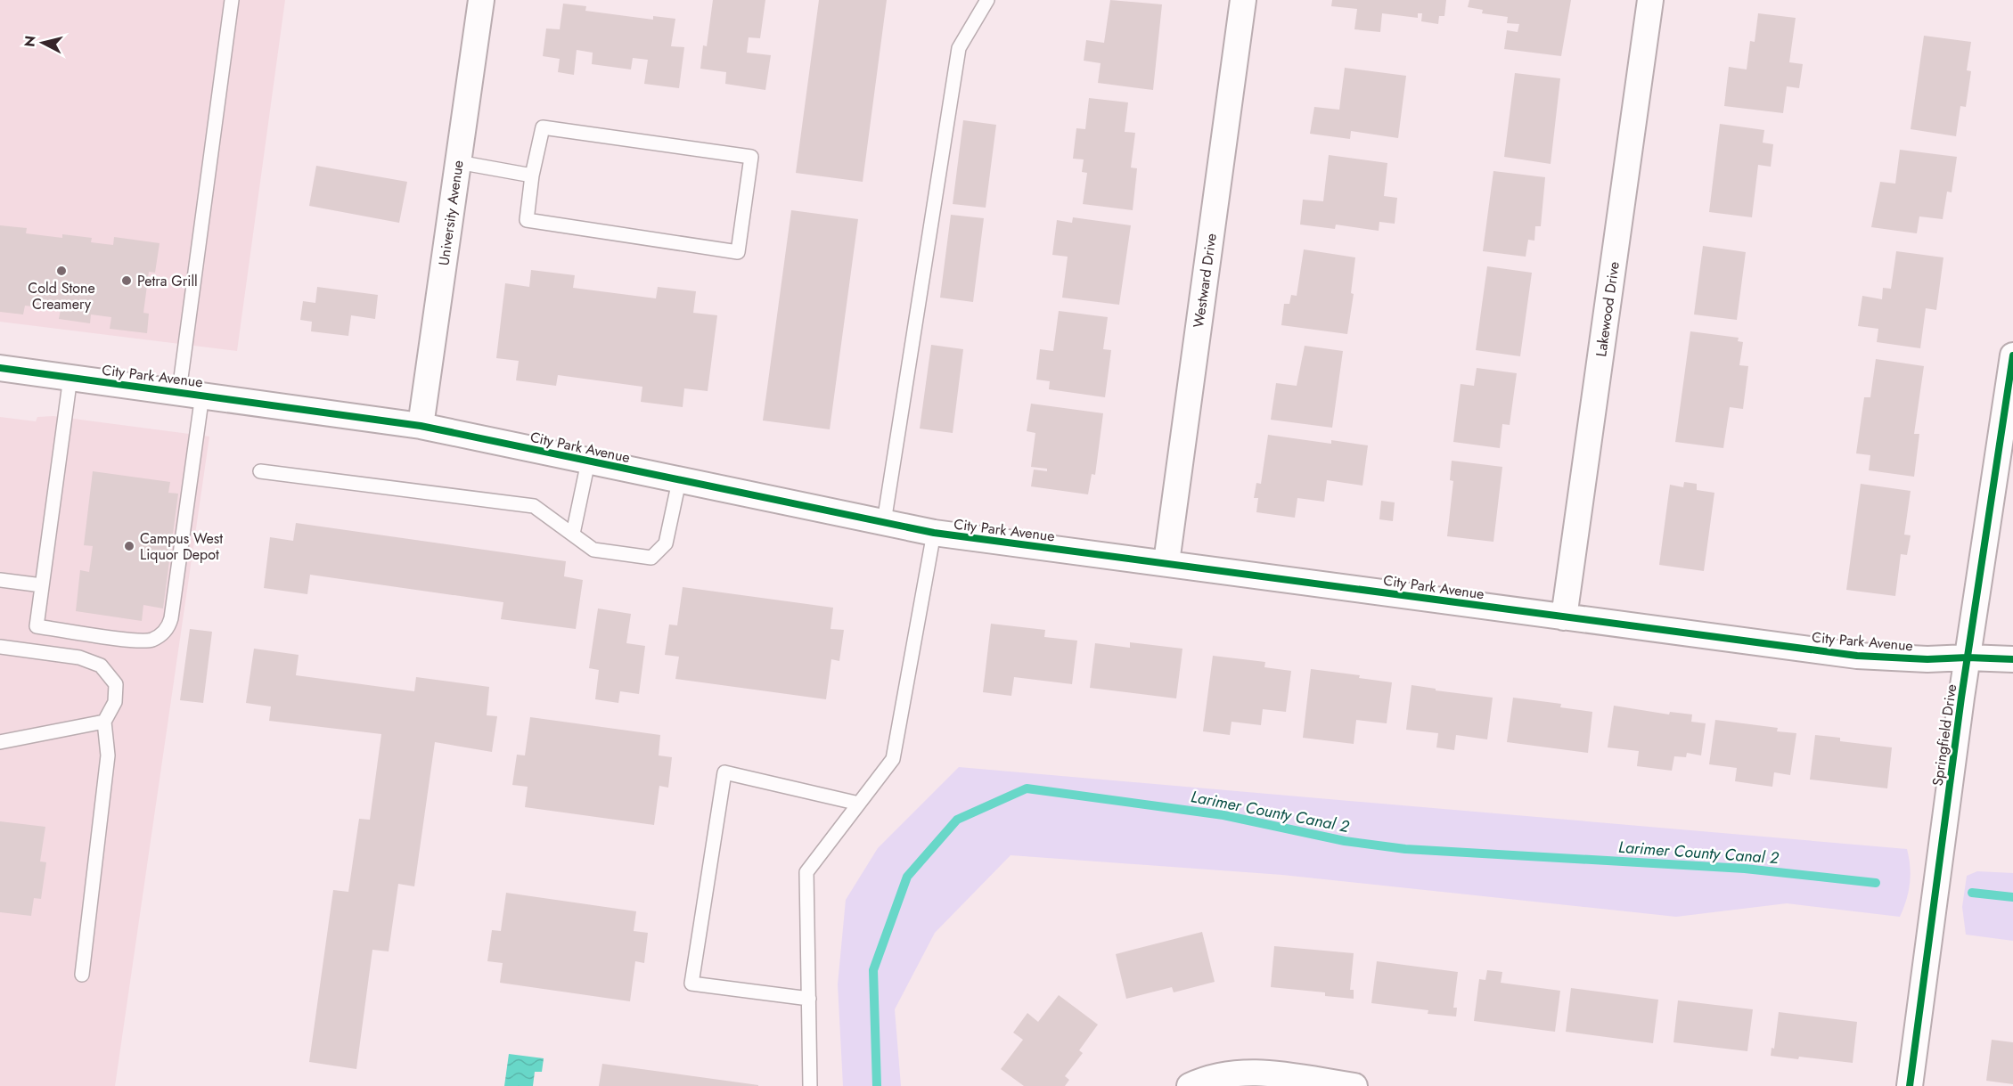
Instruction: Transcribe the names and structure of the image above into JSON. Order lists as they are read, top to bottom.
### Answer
{
  "streets": {
    "street": [
      "University Avenue",
      "Westward Drive",
      "Lakewood Drive",
      "City Park Avenue",
      "Springfield Drive"
    ]
  },
  "crossings": [
    ["University Avenue", "City Park Avenue"],
    ["Westward Drive", "City Park Avenue"],
    ["Lakewood Drive", "City Park Avenue"],
    ["City Park Avenue", "Springfield Drive"]
  ],
  "water": ["Larimer County Canal 2"],
  "places": ["Cold Stone Creamery", "Petra Grill", "Campus West Liquor Depot"],
  "north": "left"
}
